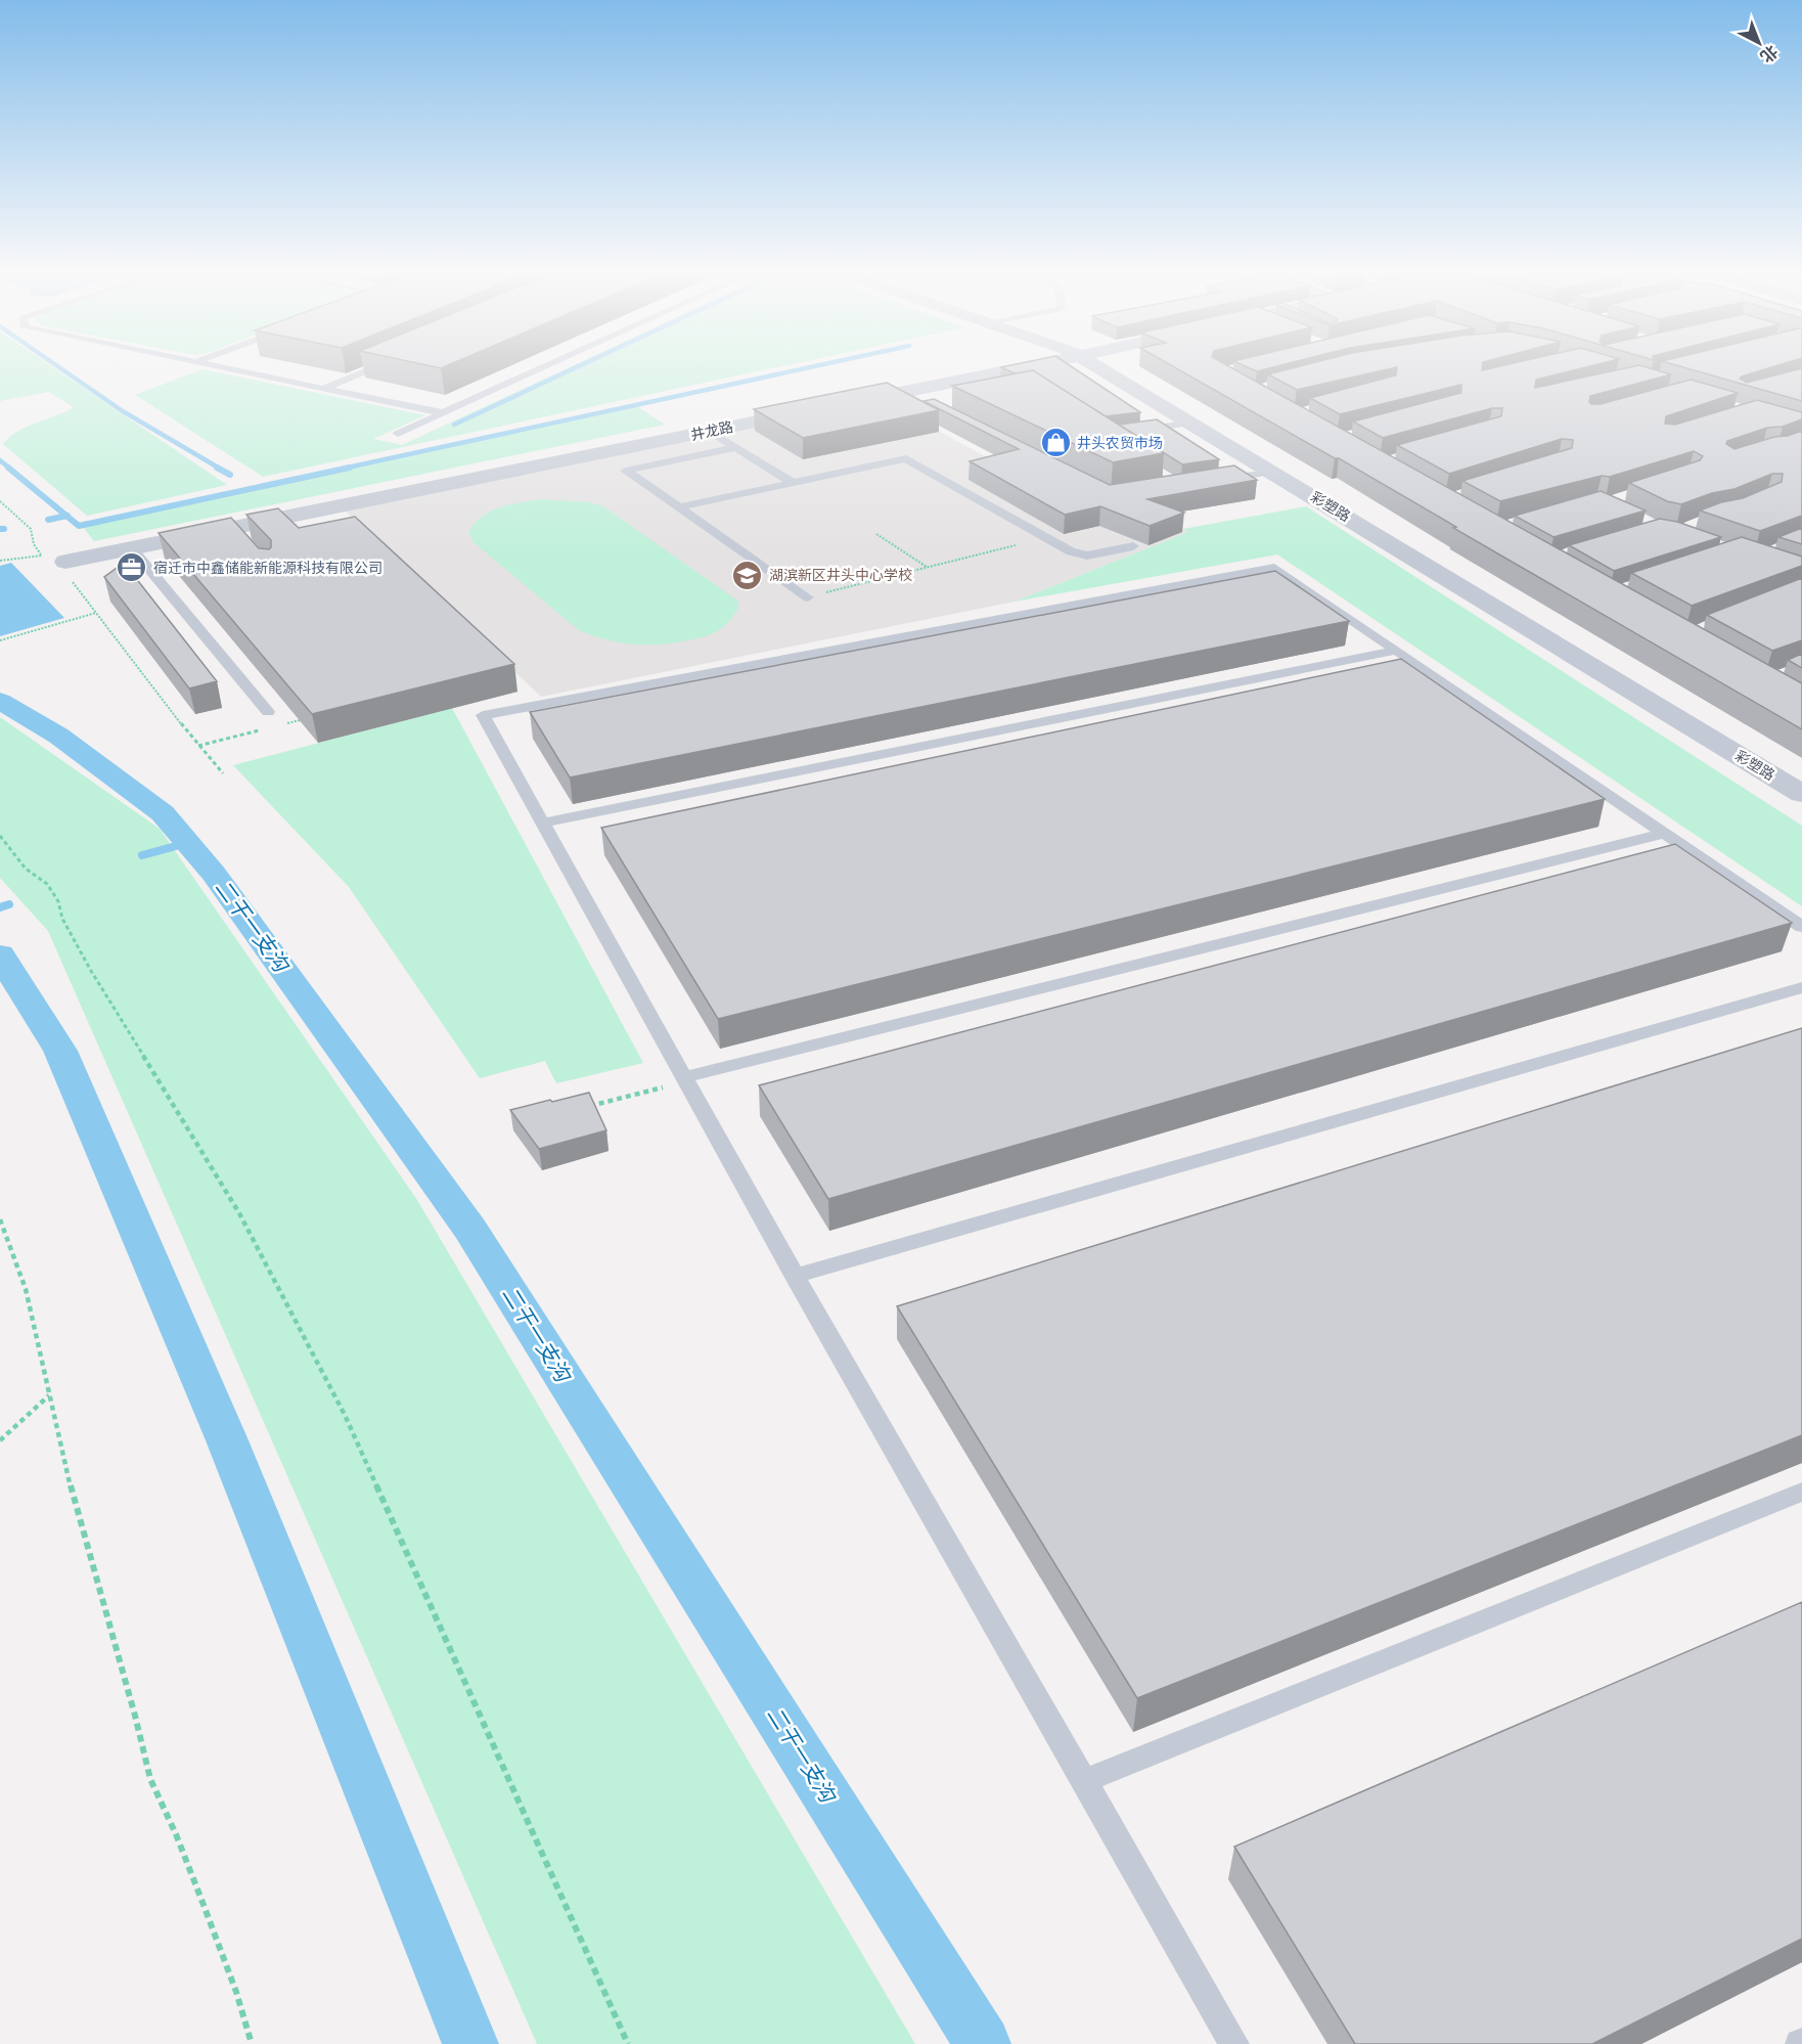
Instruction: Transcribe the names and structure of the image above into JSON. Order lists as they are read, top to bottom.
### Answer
{
  "streets": {
    "street": ["井龙路", "彩塑路"]
  },
  "water": ["二干一支沟"],
  "places": {
    "shop": ["井头农贸市场"],
    "office": ["宿迁市中鑫储能新能源科技有限公司"],
    "school or university": ["湖滨新区井头中心学校"]
  },
  "north": "bottom right"
}
